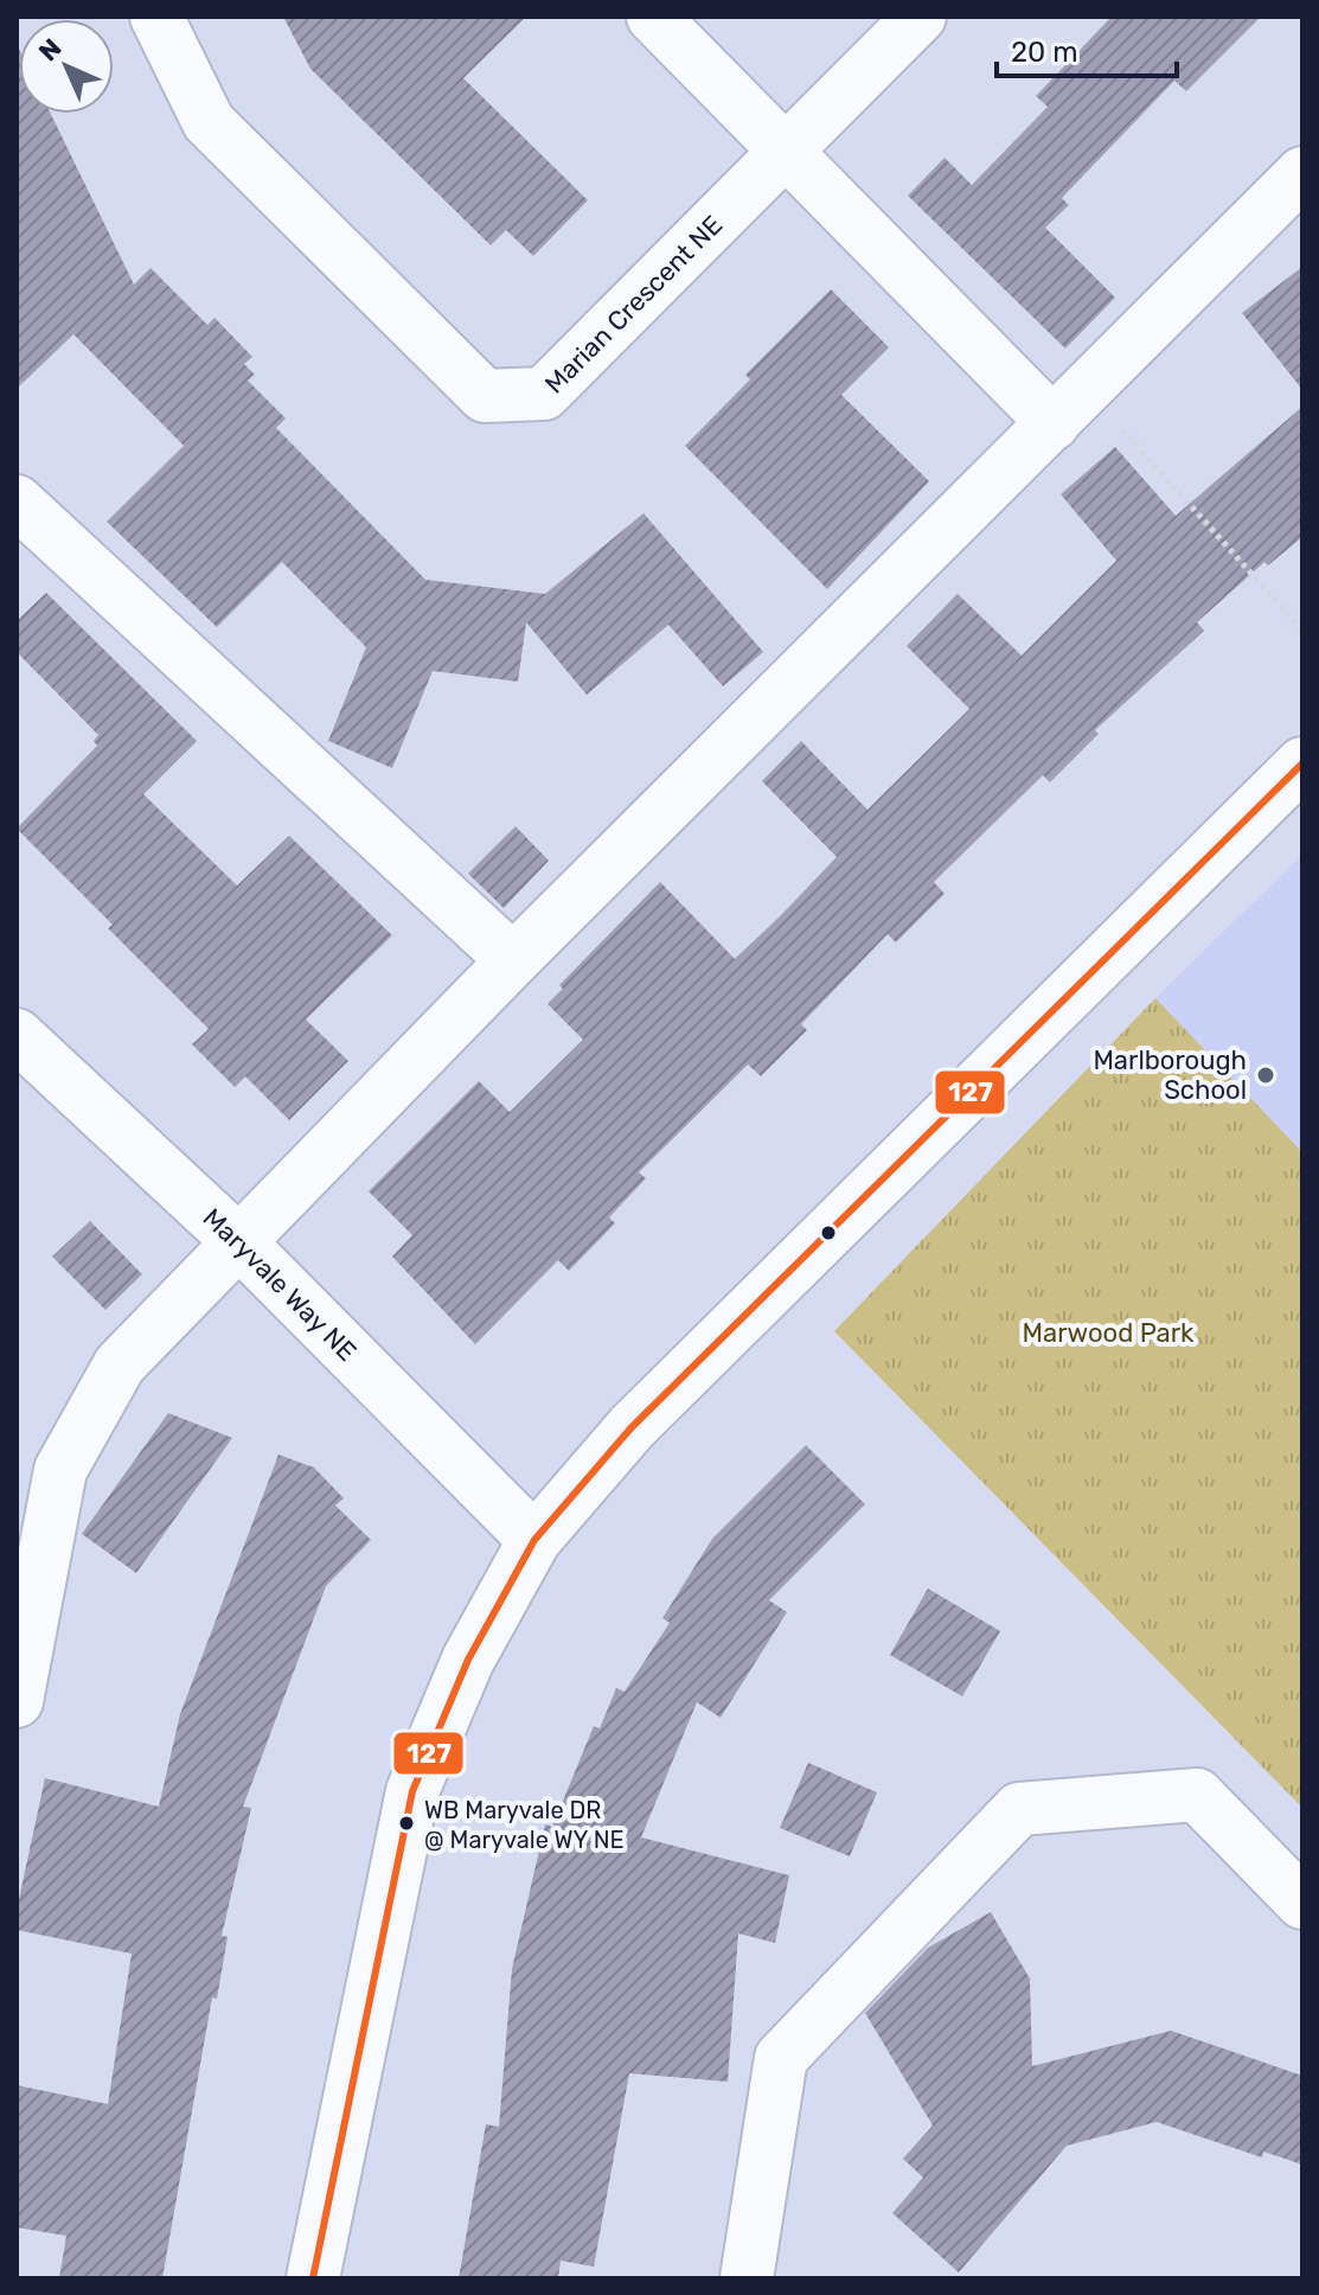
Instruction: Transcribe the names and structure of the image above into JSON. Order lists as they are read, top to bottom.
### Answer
{
  "streets": {
    "street": ["Marian Crescent NE", "Maryvale Way NE"]
  },
  "parks": ["Marwood Park"],
  "places": ["Marlborough School", "WB Maryvale DR @ Maryvale WY NE"],
  "lines": ["transit line 127"],
  "scale_bar": "20 m",
  "north": "top left"
}
